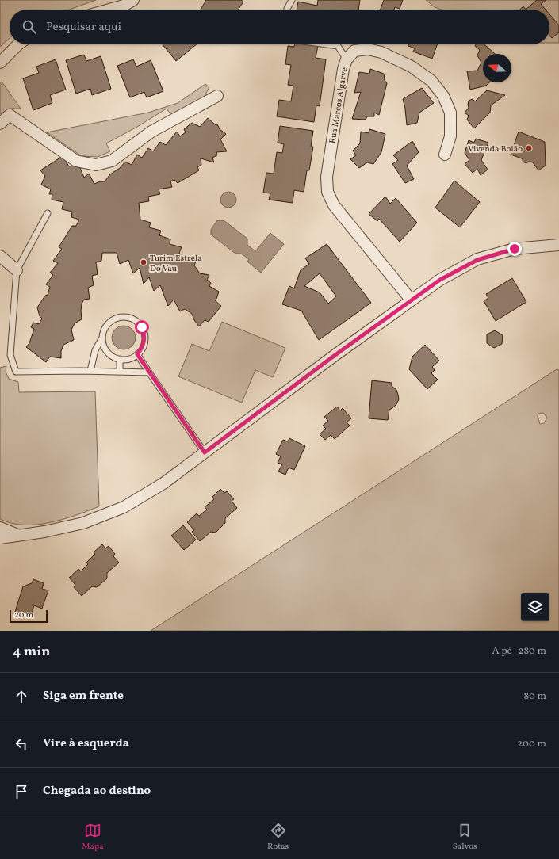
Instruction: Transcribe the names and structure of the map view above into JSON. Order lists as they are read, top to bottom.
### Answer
{
  "streets": {
    "street": ["Rua Marcos Algarve"]
  },
  "places": ["Vivenda Boião", "Turim Estrela Do Vau"],
  "scale_bar": "20 m",
  "north": "left",
  "page": {
    "search": "Pesquisar aqui",
    "scale": "20 m",
    "heading": ["4 min", "A pé · 280 m"],
    "list": [
      ["Siga em frente", "80 m"],
      ["Vire à esquerda", "200 m"],
      "Chegada ao destino"
    ],
    "nav": ["Mapa", "Rotas", "Salvos"]
  }
}
